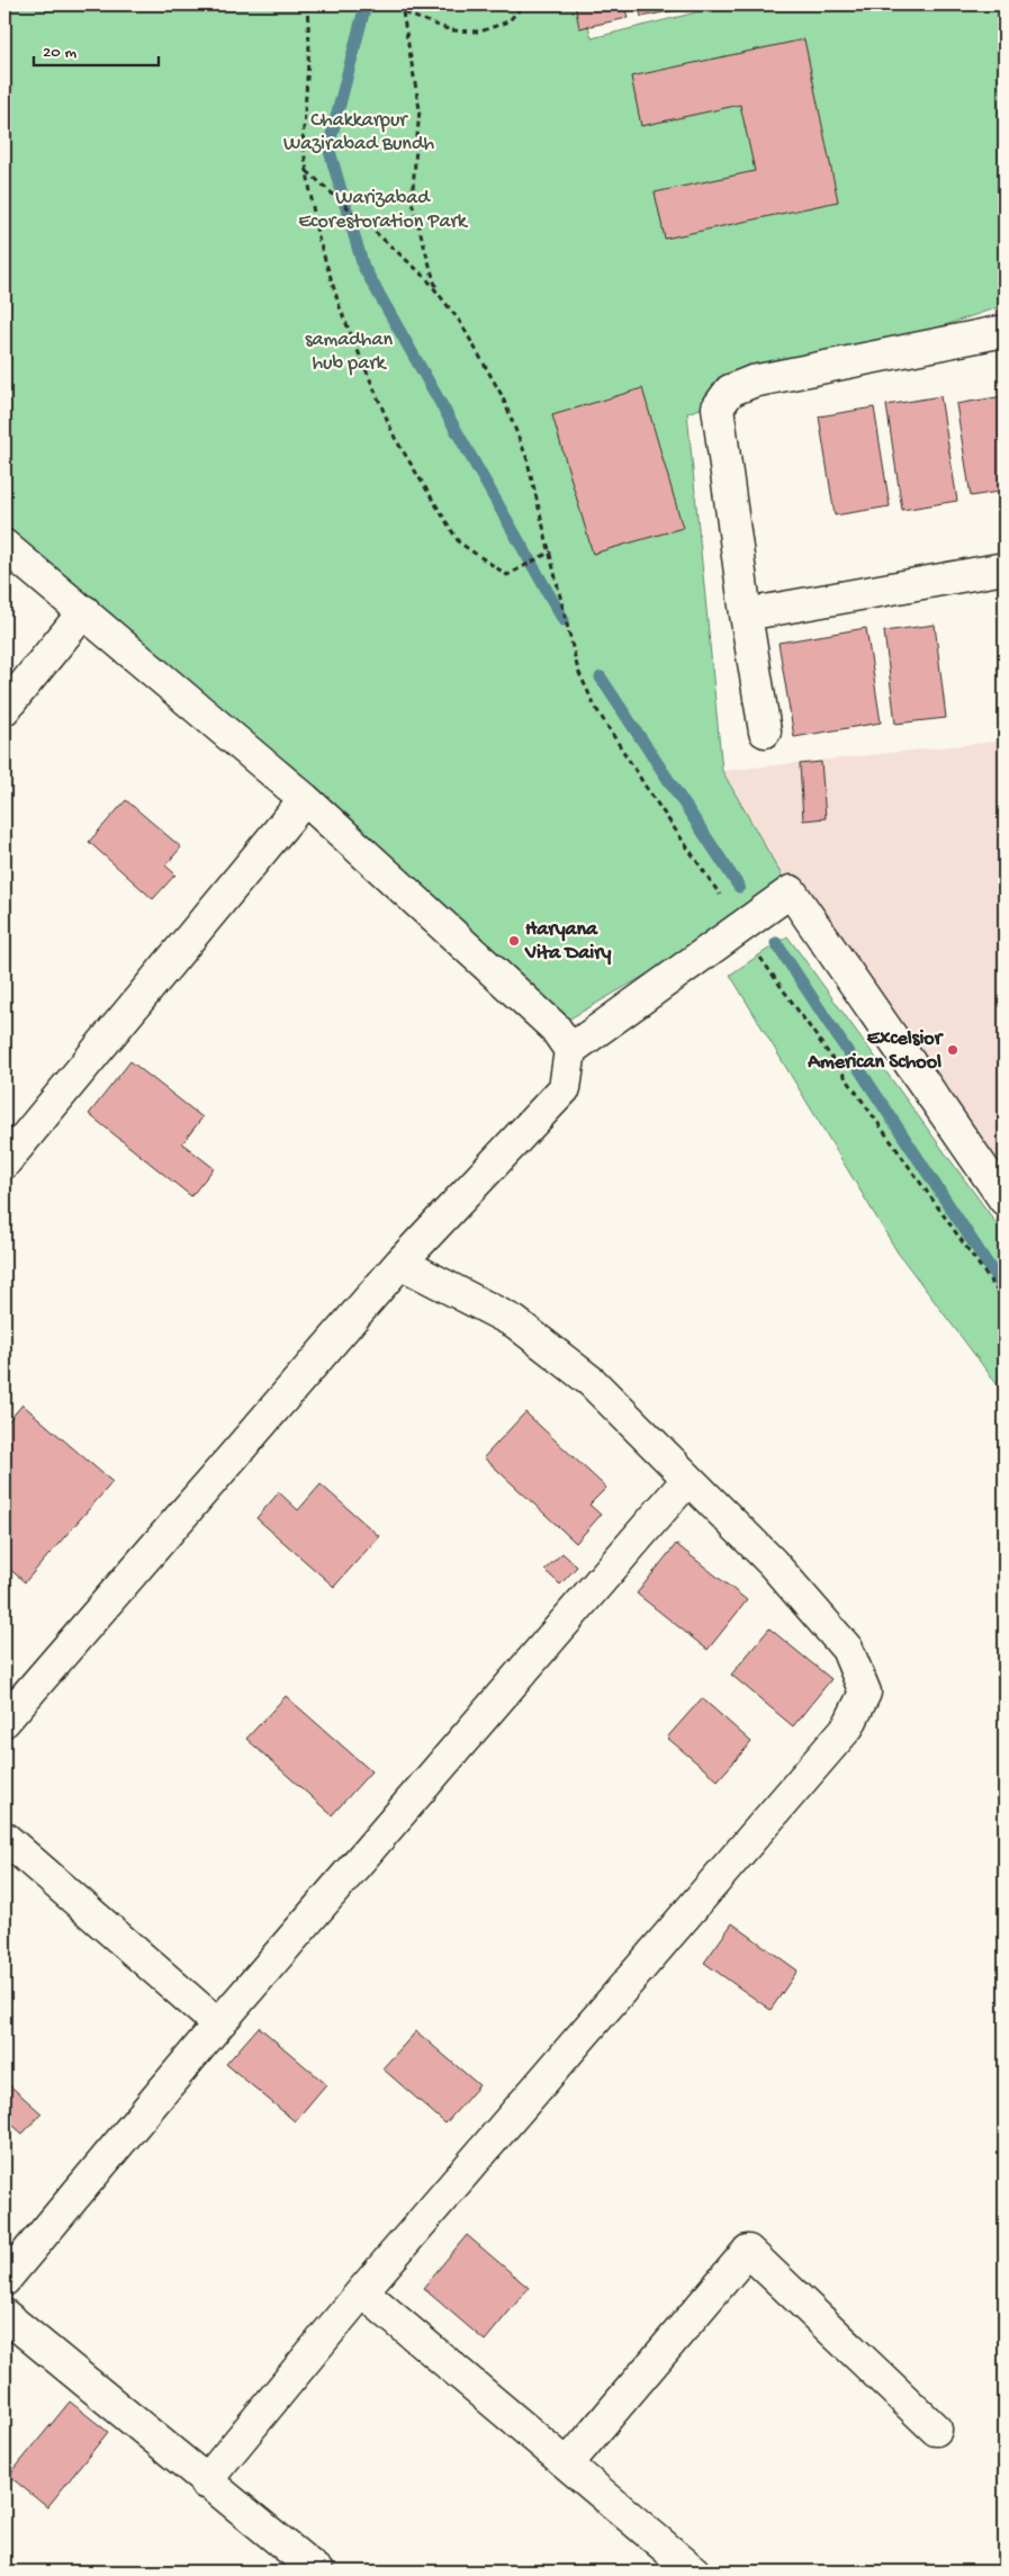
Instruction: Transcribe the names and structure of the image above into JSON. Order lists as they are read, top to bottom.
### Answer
{
  "parks": ["Chakkarpur Wazirabad Bundh", "Warizabad Ecorestoration Park", "samadhan hub park"],
  "places": ["Haryana Vita Dairy", "Excelsior American School"],
  "scale_bar": "20 m"
}
